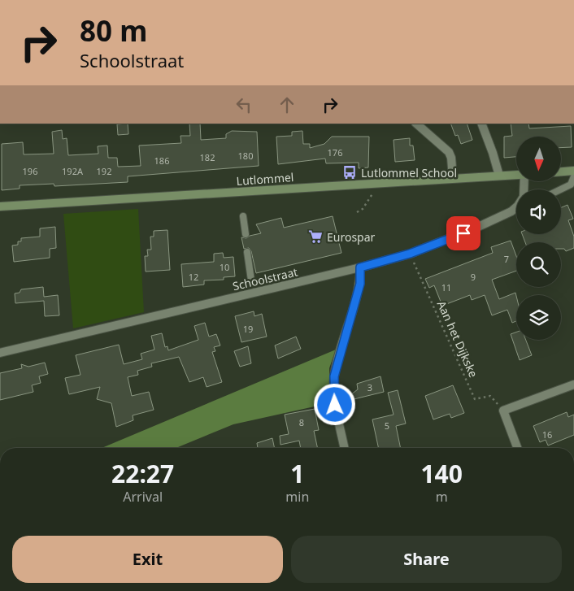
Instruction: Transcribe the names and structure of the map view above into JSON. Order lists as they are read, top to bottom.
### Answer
{
  "streets": {
    "main road": ["Lutlommel"],
    "street": ["Schoolstraat"],
    "path": ["Aan het Dijkske"]
  },
  "crossings": [
    ["Schoolstraat", "Aan het Dijkske"]
  ],
  "places": {
    "bus stop": ["Lutlommel School"],
    "supermarket": ["Eurospar"]
  },
  "house_numbers": [
    "176",
    "180",
    "182",
    "186",
    "196",
    "192A",
    "192",
    "7",
    "10",
    "12",
    "9",
    "11",
    "19",
    "3",
    "8",
    "5",
    "16"
  ],
  "north": "bottom",
  "page": {
    "turn": ["80 m", "Schoolstraat"],
    "eta": [
      "22:27",
      "Arrival",
      "1",
      "min",
      "140",
      "m"
    ],
    "buttons": ["Exit", "Share"]
  }
}
